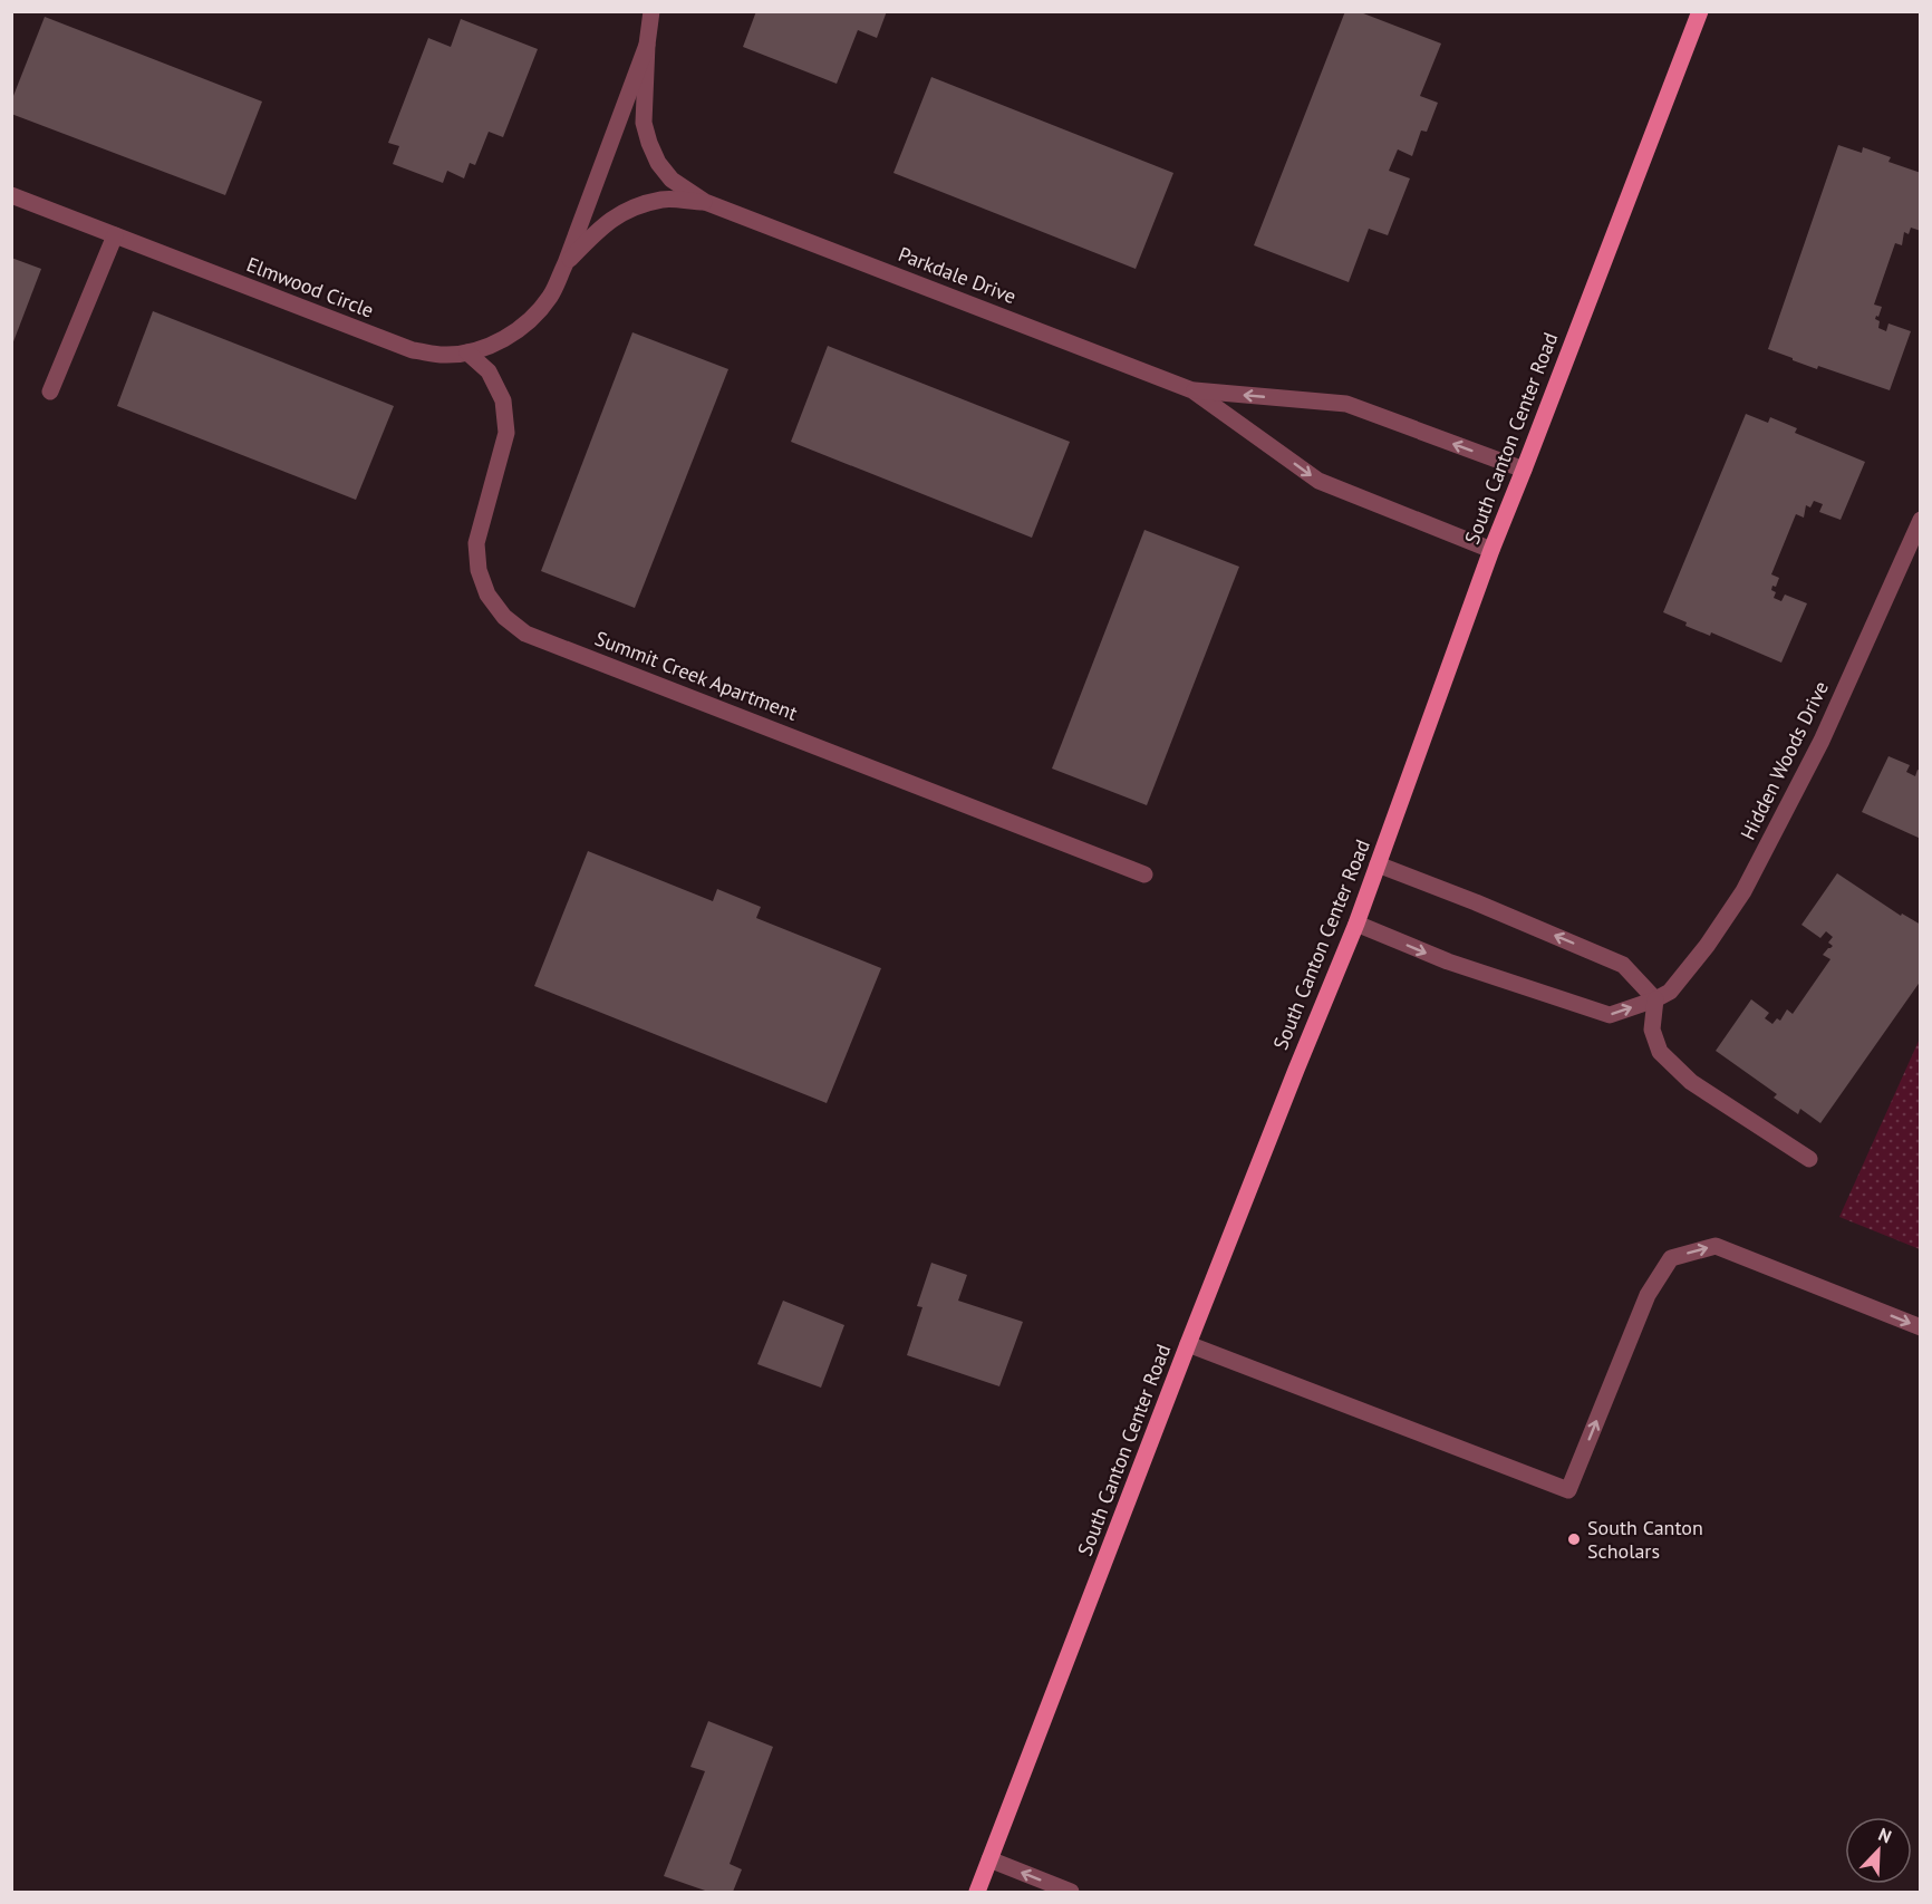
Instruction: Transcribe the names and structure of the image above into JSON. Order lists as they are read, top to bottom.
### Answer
{
  "streets": {
    "main road": ["South Canton Center Road"],
    "street": [
      "Parkdale Drive",
      "Elmwood Circle",
      "Summit Creek Apartment",
      "Hidden Woods Drive"
    ]
  },
  "crossings": [
    ["Parkdale Drive", "Elmwood Circle"],
    ["Parkdale Drive", "South Canton Center Road"],
    ["Elmwood Circle", "Summit Creek Apartment"],
    ["South Canton Center Road", "Hidden Woods Drive"]
  ],
  "places": ["South Canton Scholars"],
  "north": "top right"
}
